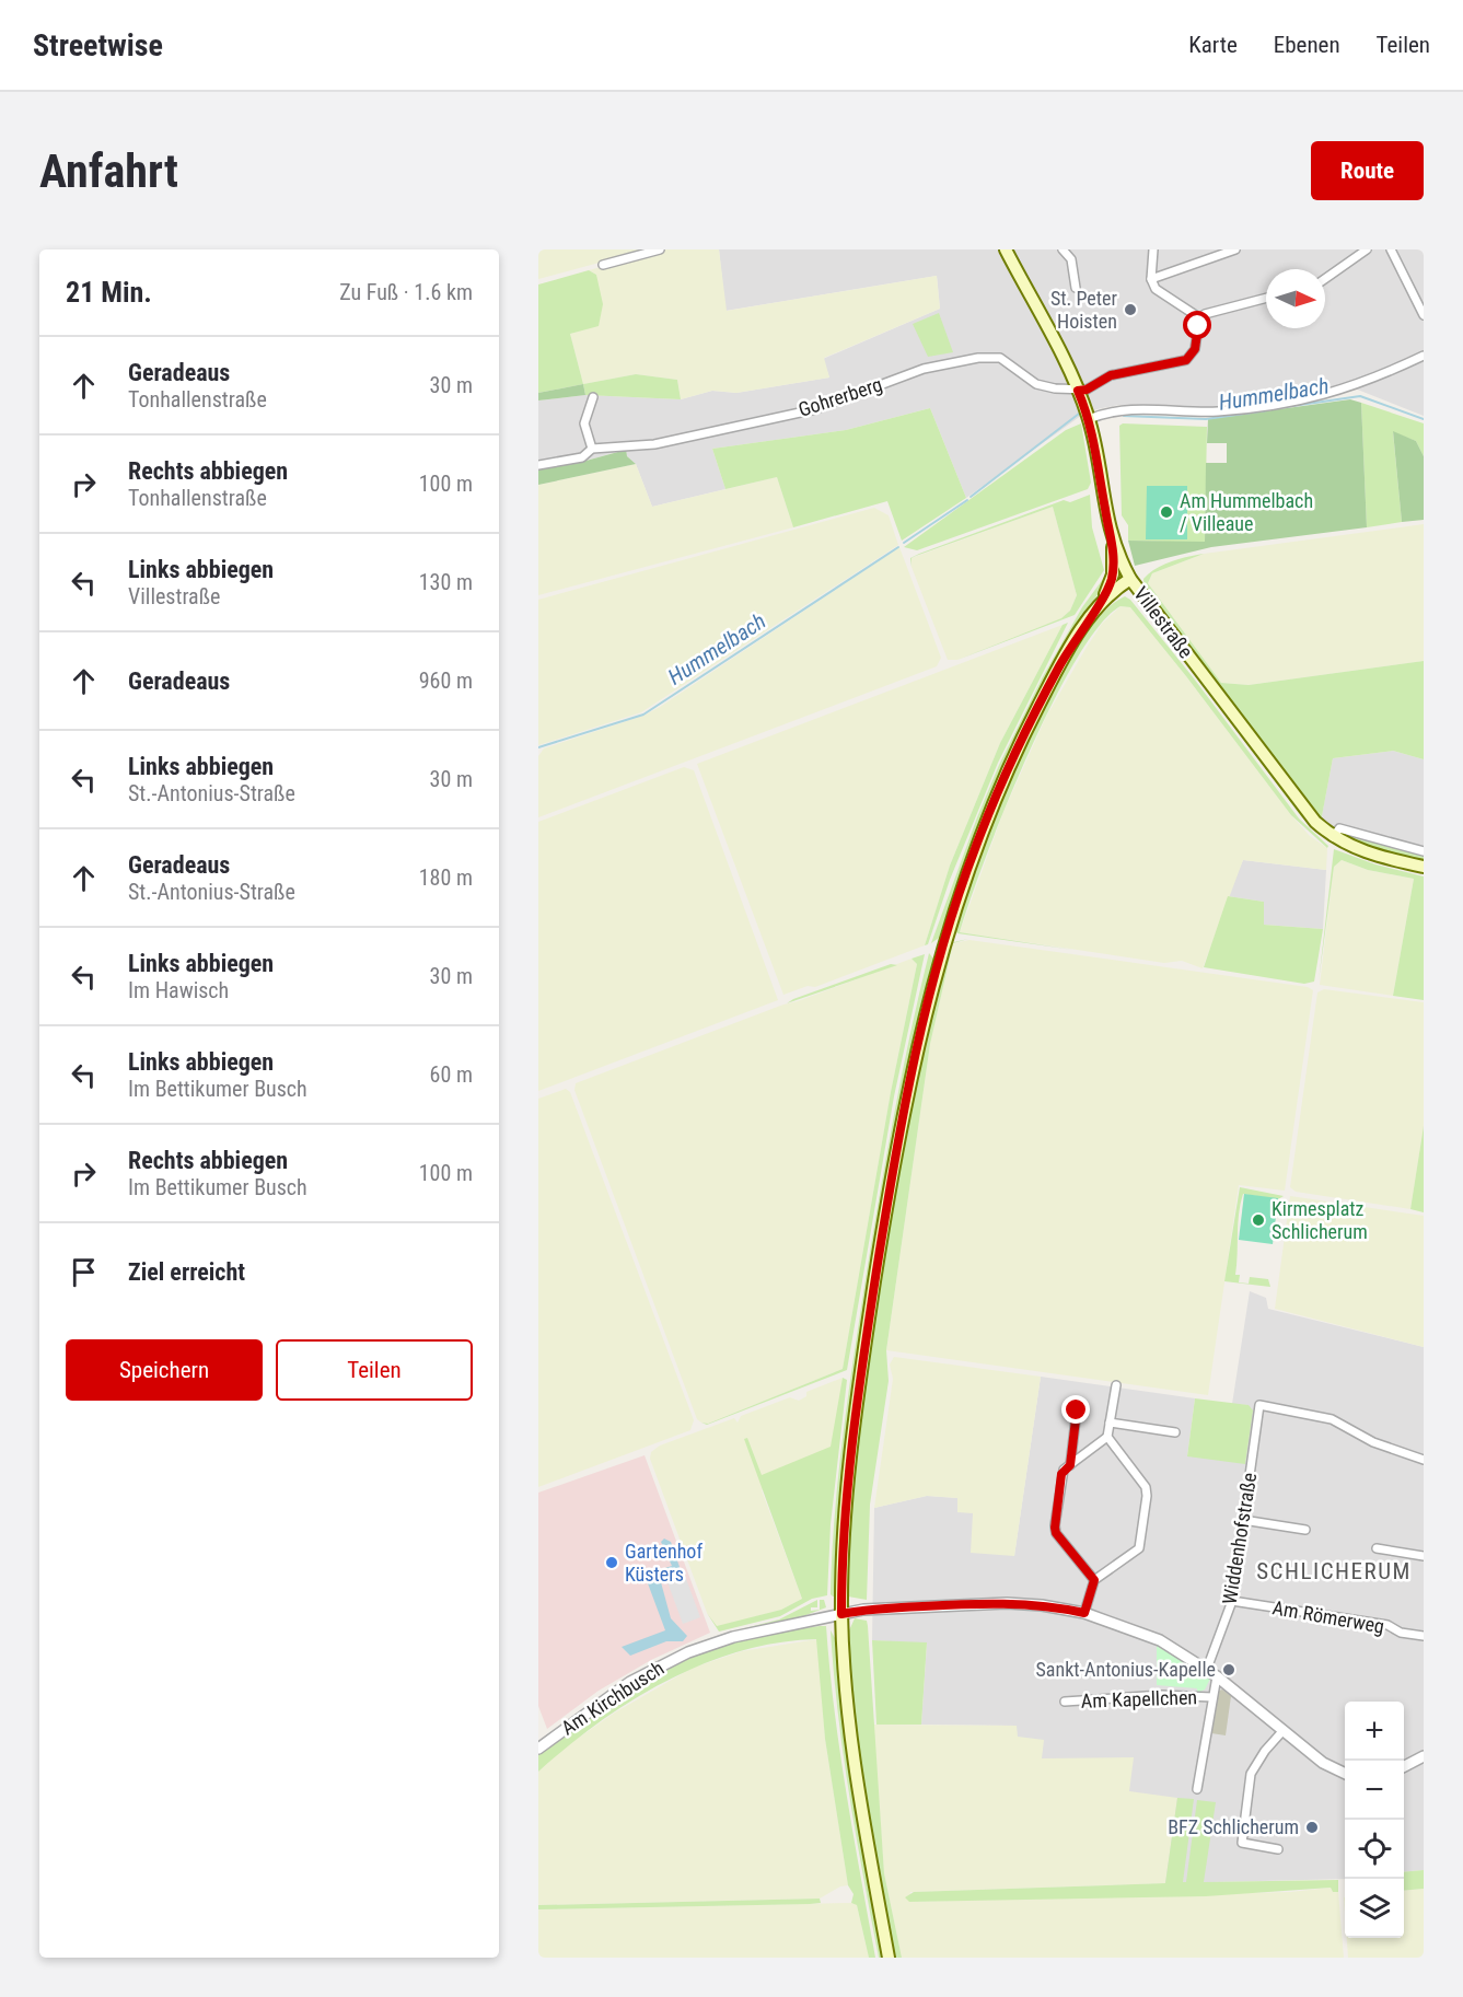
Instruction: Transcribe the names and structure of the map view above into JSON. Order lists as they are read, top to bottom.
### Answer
{
  "streets": {
    "main road": ["Villestraße"],
    "street": [
      "Gohrerberg",
      "Widdenhofstraße",
      "Am Römerweg",
      "Am Kirchbusch",
      "Am Kapellchen"
    ]
  },
  "crossings": [
    ["Gohrerberg", "Villestraße"],
    ["Widdenhofstraße", "Am Römerweg"],
    ["Widdenhofstraße", "Am Kirchbusch"],
    ["Am Kirchbusch", "Am Kapellchen"]
  ],
  "districts": ["SCHLICHERUM"],
  "water": ["Hummelbach"],
  "places": [
    "St. Peter Hoisten",
    "Am Hummelbach / Villeaue",
    "Kirmesplatz Schlicherum",
    "Gartenhof Küsters",
    "Sankt-Antonius-Kapelle",
    "BFZ Schlicherum"
  ],
  "north": "right",
  "page": {
    "header": "Streetwise",
    "nav": ["Karte", "Ebenen", "Teilen"],
    "buttons": [
      "Route",
      ["Speichern", "Teilen"]
    ],
    "title": "Anfahrt",
    "heading": ["21 Min.", "Zu Fuß · 1.6 km"],
    "list": [
      ["Geradeaus", "Tonhallenstraße", "30 m"],
      ["Rechts abbiegen", "Tonhallenstraße", "100 m"],
      ["Links abbiegen", "Villestraße", "130 m"],
      ["Geradeaus", "960 m"],
      ["Links abbiegen", "St.-Antonius-Straße", "30 m"],
      ["Geradeaus", "St.-Antonius-Straße", "180 m"],
      ["Links abbiegen", "Im Hawisch", "30 m"],
      ["Links abbiegen", "Im Bettikumer Busch", "60 m"],
      ["Rechts abbiegen", "Im Bettikumer Busch", "100 m"],
      "Ziel erreicht"
    ],
    "map_buttons": ["+", "−"]
  }
}
